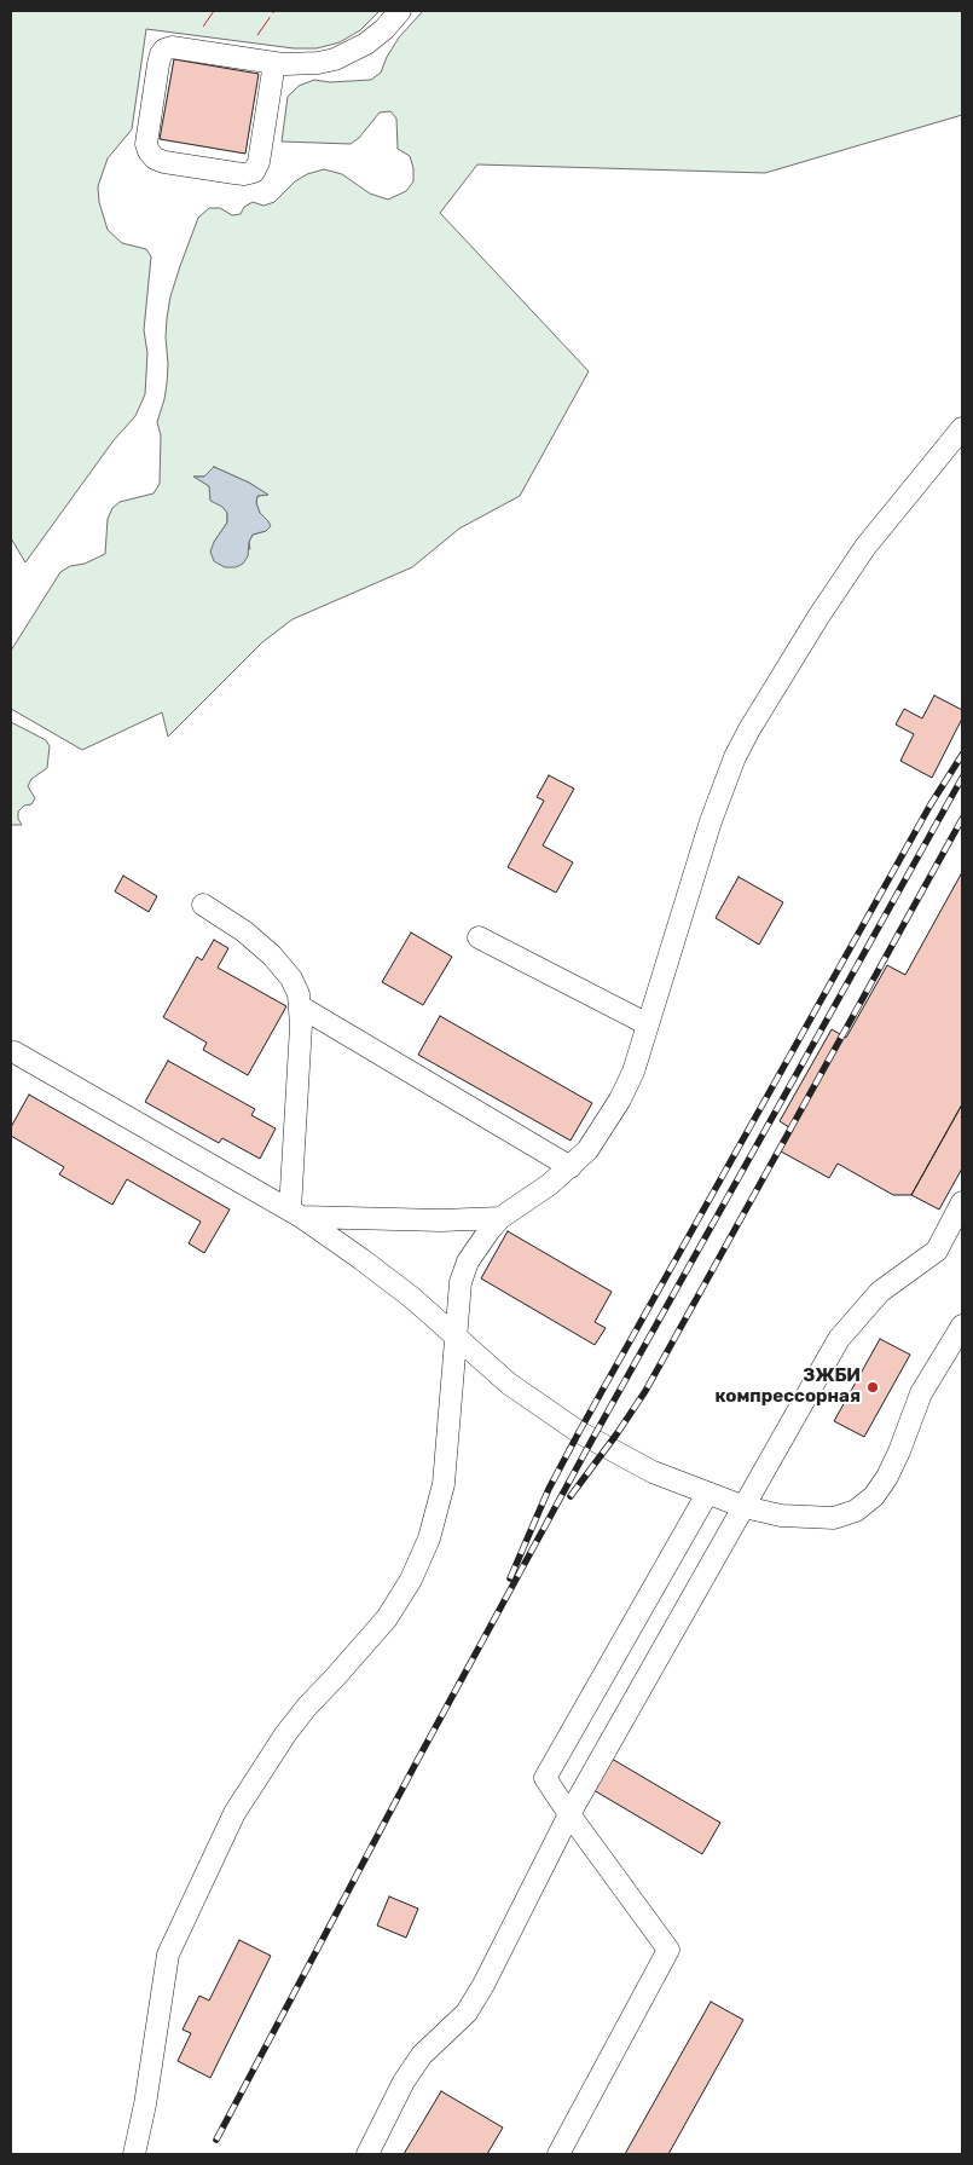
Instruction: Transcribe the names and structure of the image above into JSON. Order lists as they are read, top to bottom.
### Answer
{
  "places": ["ЗЖБИ компрессорная"]
}
